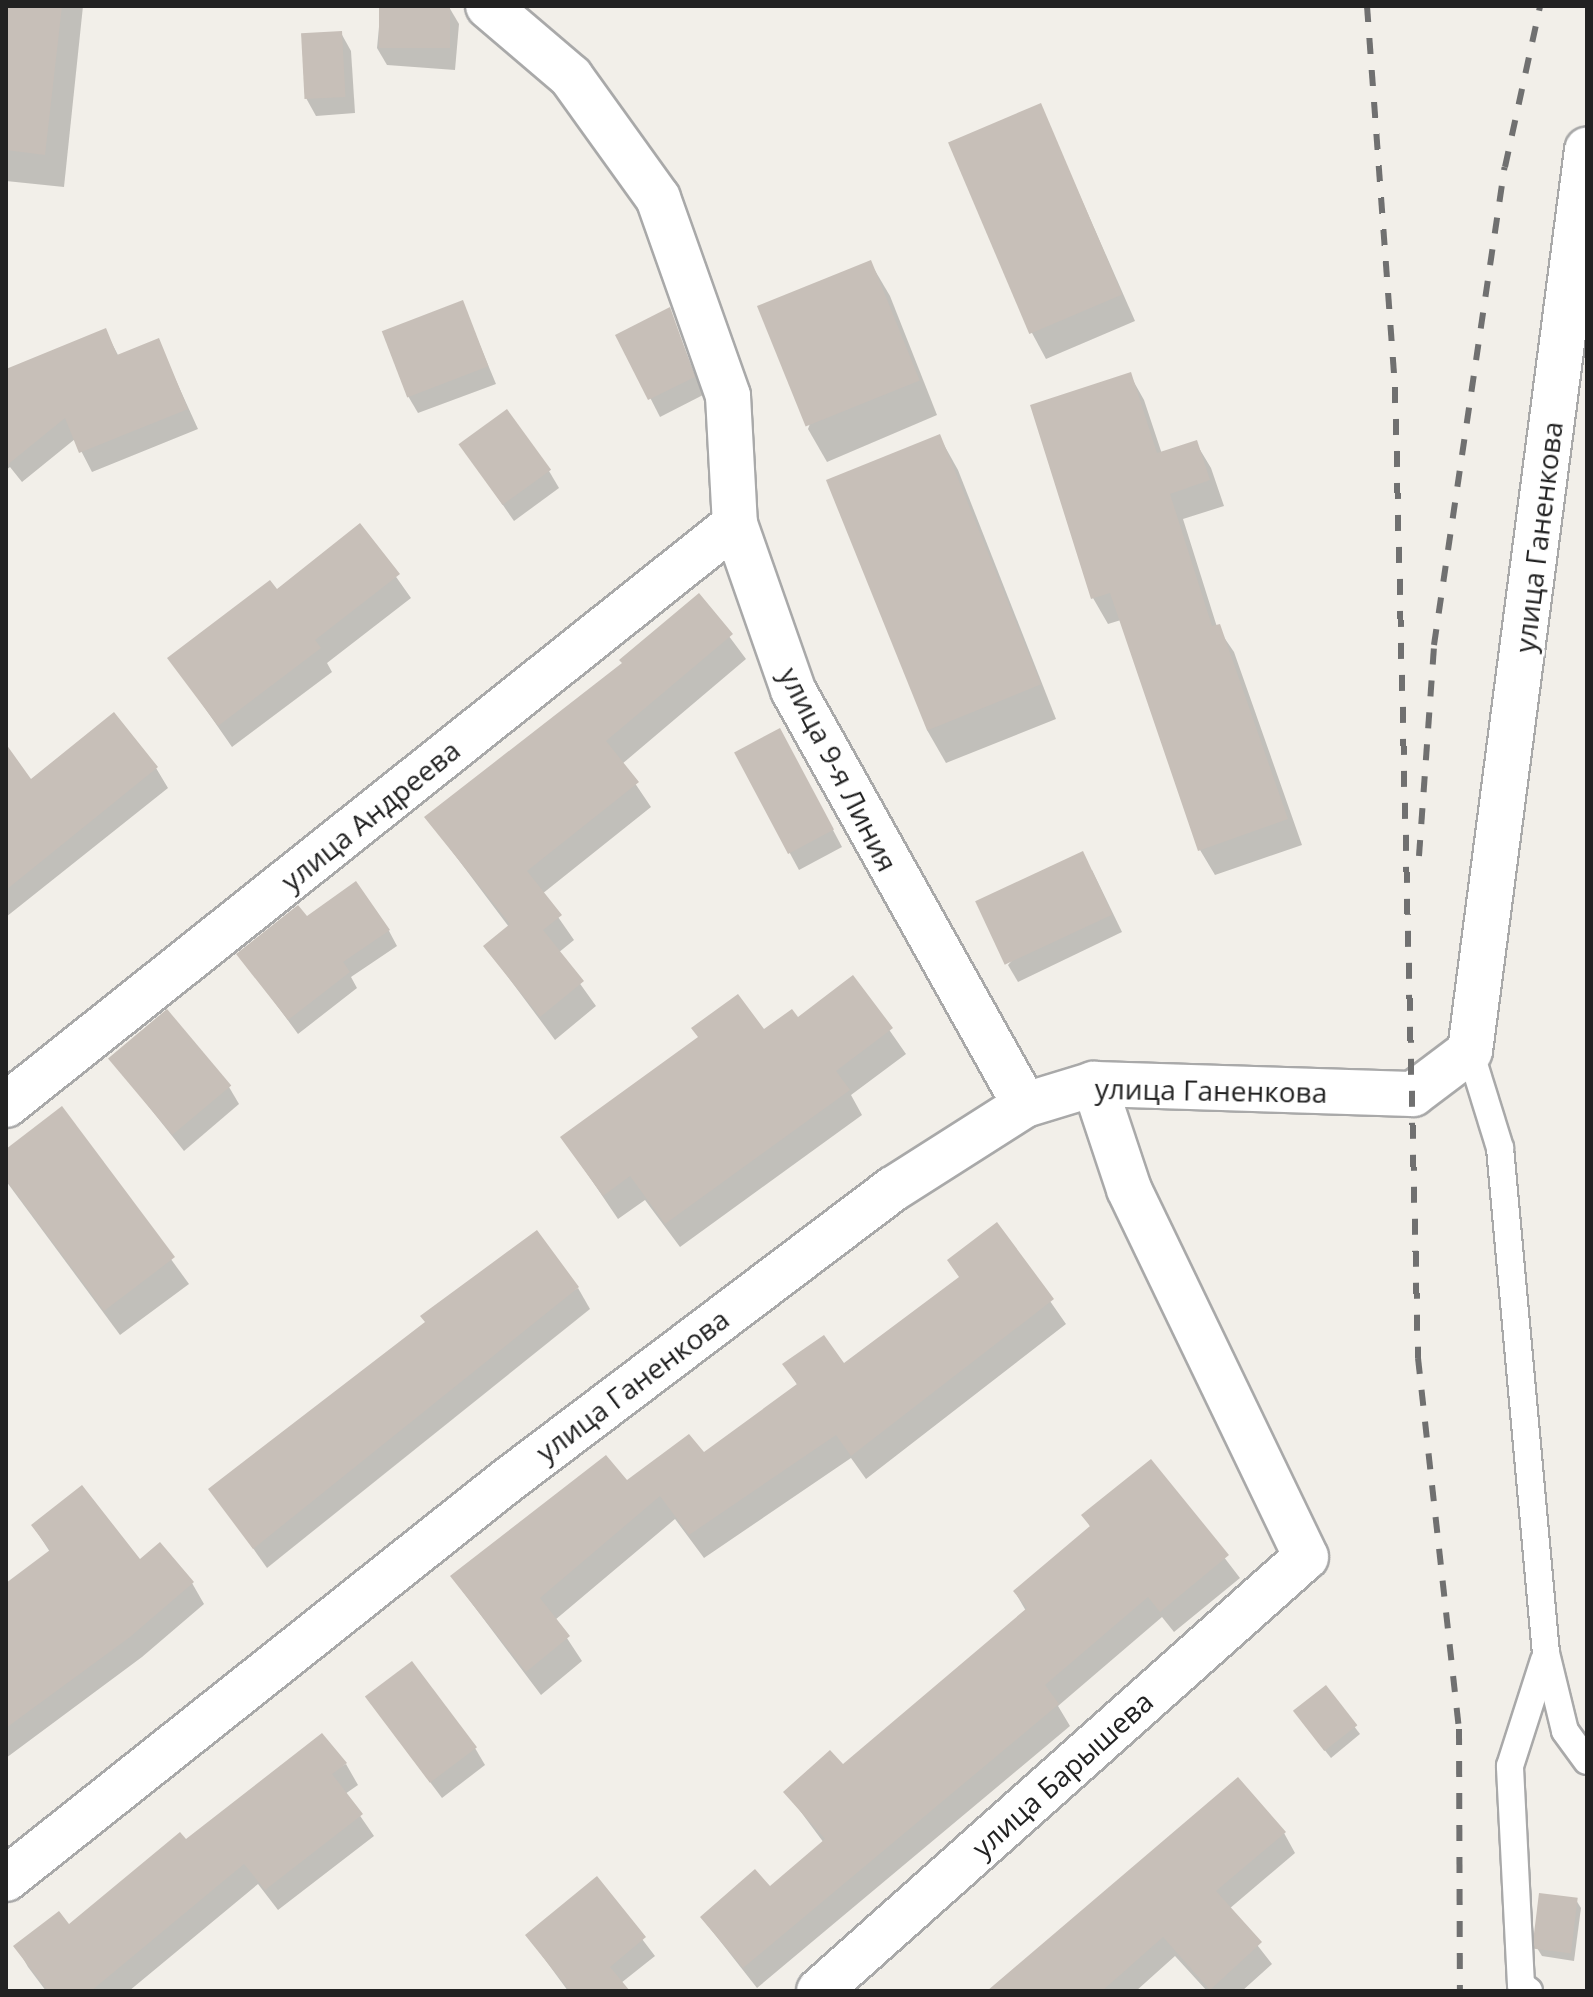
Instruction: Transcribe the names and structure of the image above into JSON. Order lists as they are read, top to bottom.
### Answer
{
  "streets": {
    "street": [
      "улица Ганенкова",
      "улица 9-я Линия",
      "улица Андреева",
      "улица Барышева"
    ]
  },
  "crossings": [
    ["улица Ганенкова", "улица 9-я Линия"],
    ["улица Ганенкова", "улица Барышева"],
    ["улица 9-я Линия", "улица Андреева"]
  ]
}
